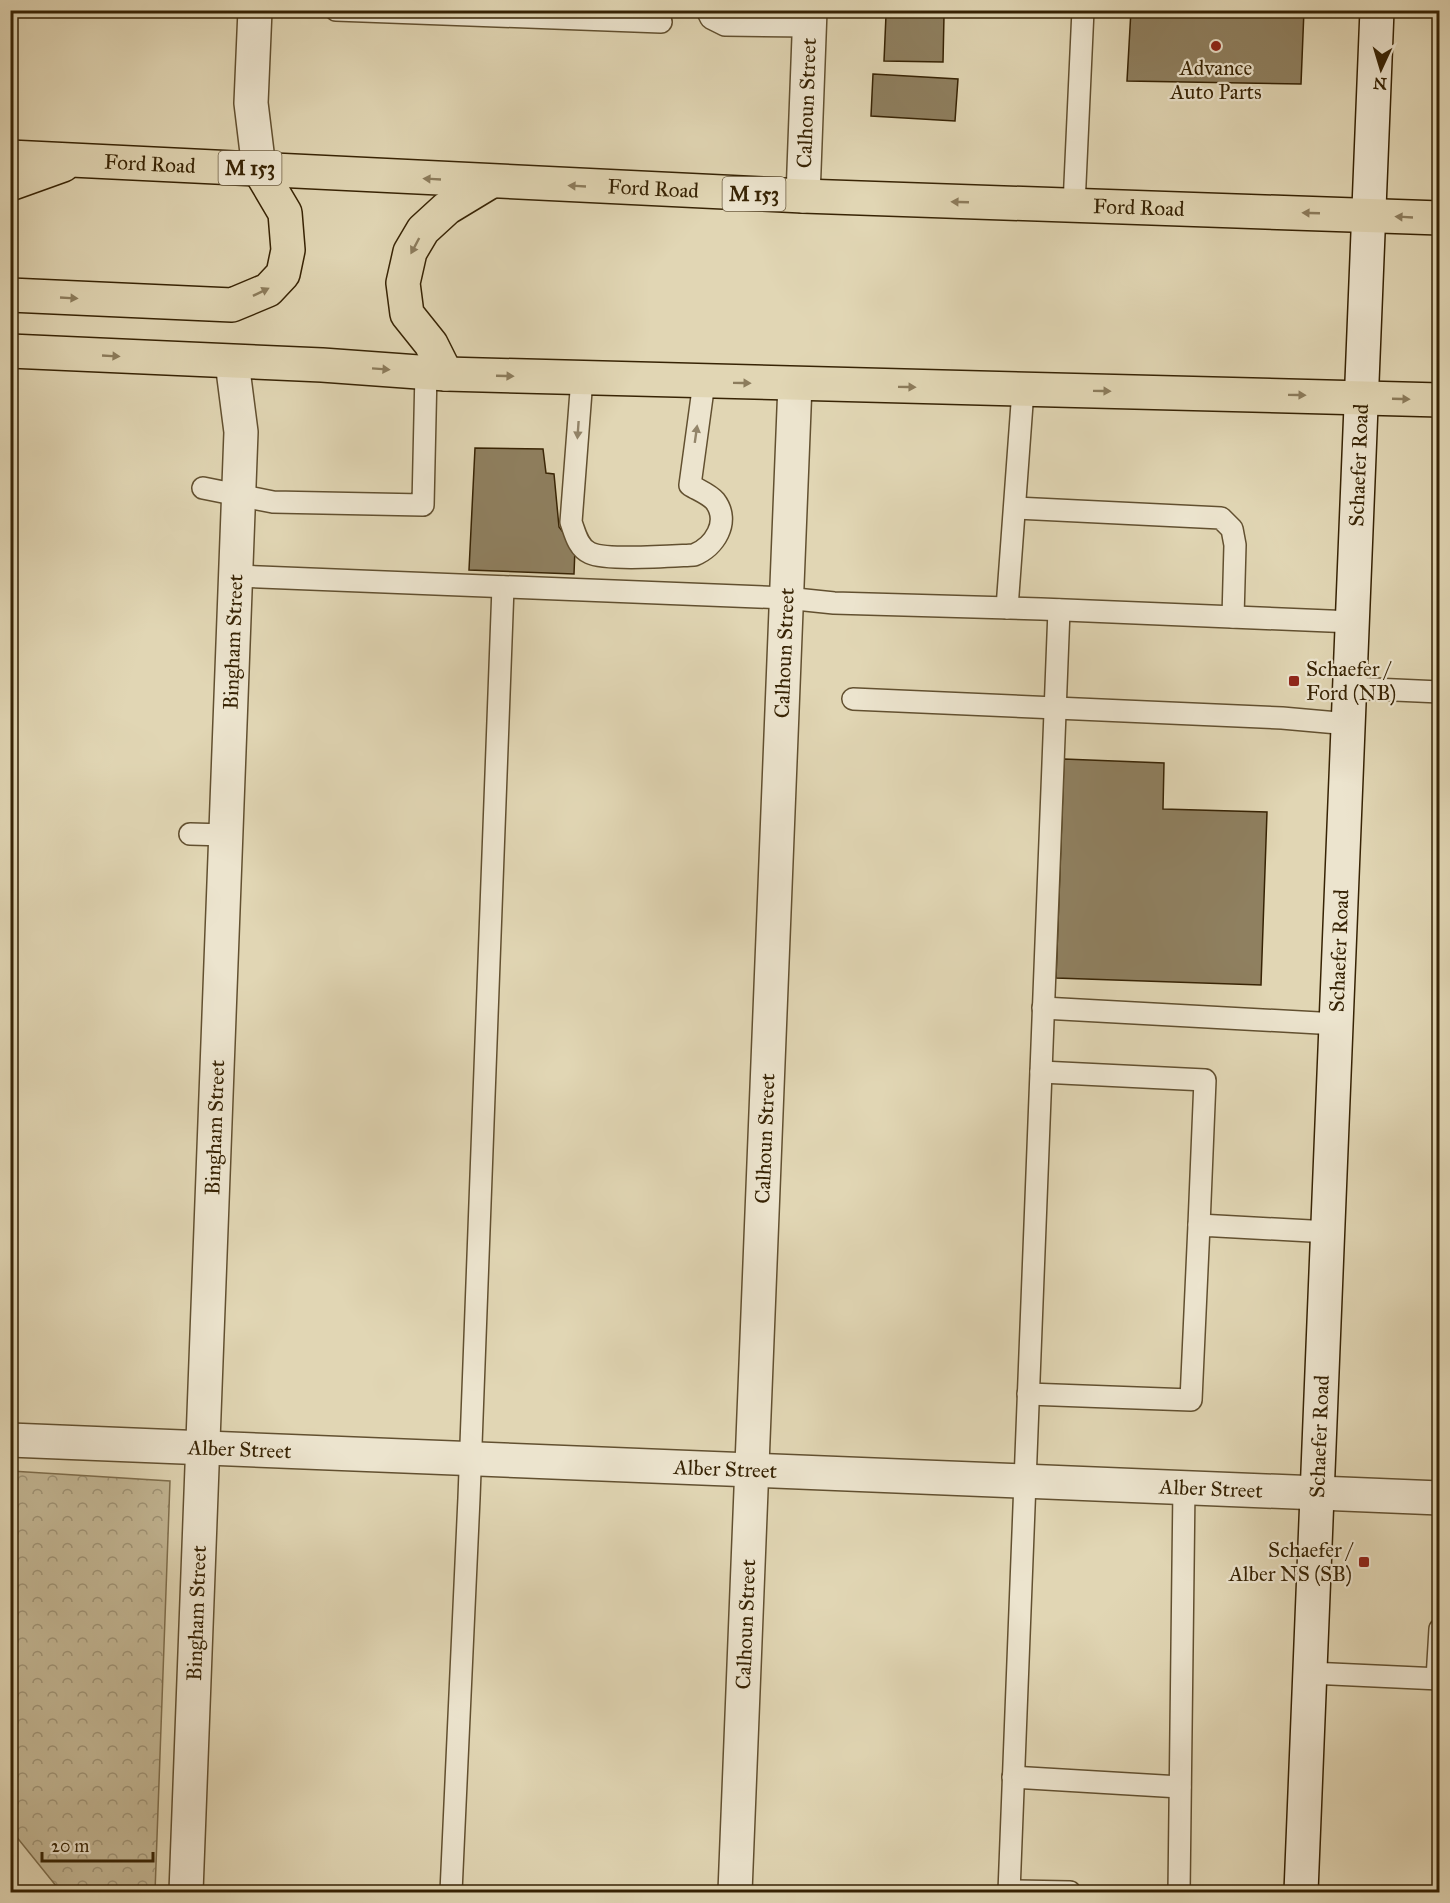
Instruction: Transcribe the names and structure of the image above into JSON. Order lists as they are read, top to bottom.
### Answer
{
  "streets": {
    "main road": ["Ford Road", "M 153"],
    "street": [
      "Calhoun Street",
      "Schaefer Road",
      "Bingham Street",
      "Alber Street"
    ]
  },
  "crossings": [
    ["Calhoun Street", "Ford Road"],
    ["Calhoun Street", "Alber Street"],
    ["Ford Road", "Schaefer Road"],
    ["Schaefer Road", "Alber Street"],
    ["Bingham Street", "Alber Street"]
  ],
  "places": {
    "other": ["Advance Auto Parts"],
    "transit": ["Schaefer / Ford (NB)", "Schaefer / Alber NS (SB)"]
  },
  "scale_bar": "20 m",
  "north": "bottom"
}
